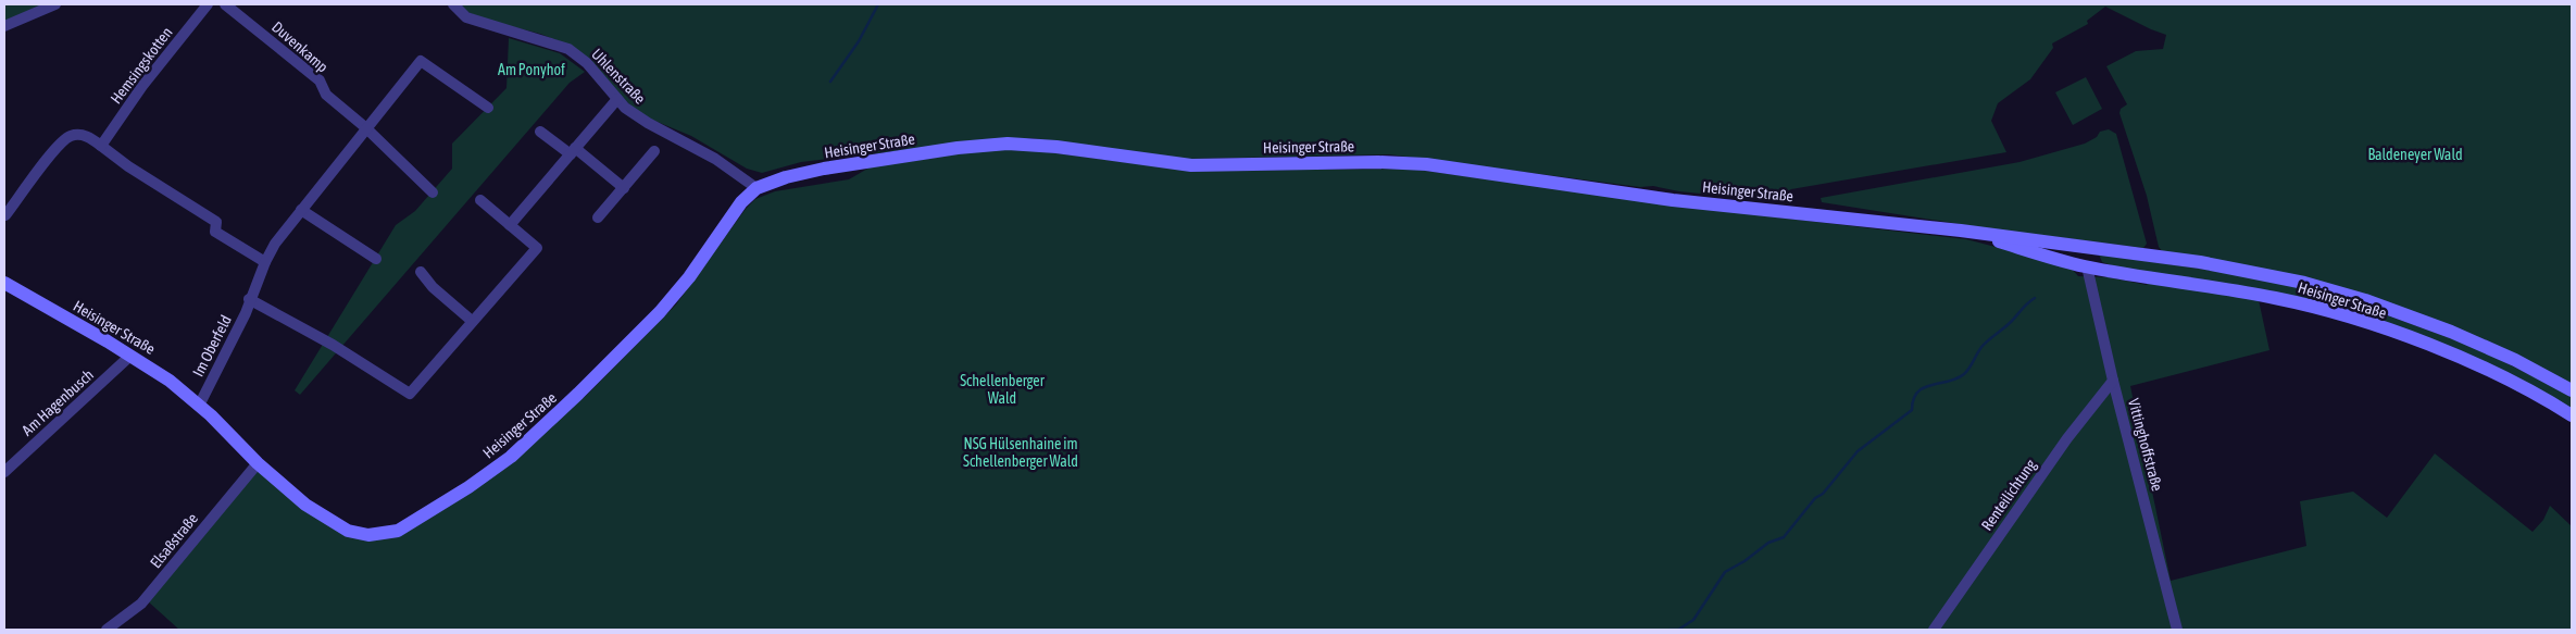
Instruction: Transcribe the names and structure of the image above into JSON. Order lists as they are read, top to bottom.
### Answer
{
  "streets": {
    "main road": ["Heisinger Straße"],
    "street": [
      "Duvenkamp",
      "Hemsingskotten",
      "Uhlenstraße",
      "Im Oberfeld",
      "Am Hagenbusch",
      "Vittinghoffstraße",
      "Renteilichtung",
      "Elsaßstraße"
    ]
  },
  "crossings": [
    ["Duvenkamp", "Im Oberfeld"],
    ["Uhlenstraße", "Heisinger Straße"],
    ["Heisinger Straße", "Im Oberfeld"],
    ["Heisinger Straße", "Am Hagenbusch"],
    ["Heisinger Straße", "Vittinghoffstraße"],
    ["Heisinger Straße", "Elsaßstraße"],
    ["Vittinghoffstraße", "Renteilichtung"]
  ],
  "parks": [
    "Am Ponyhof",
    "Baldeneyer Wald",
    "Schellenberger Wald",
    "NSG Hülsenhaine im Schellenberger Wald"
  ]
}
